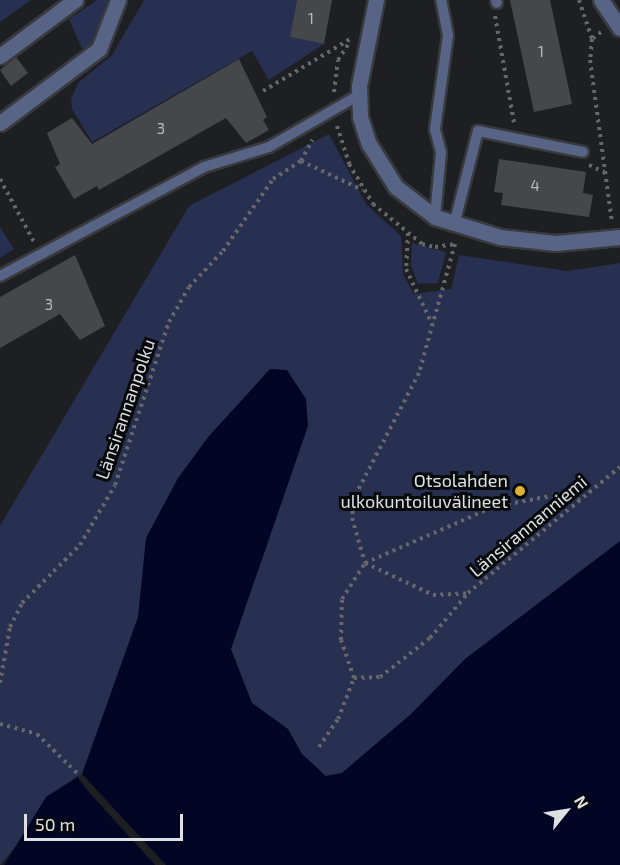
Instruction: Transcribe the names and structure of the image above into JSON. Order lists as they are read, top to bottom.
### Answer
{
  "streets": {
    "path": ["Länsirannanpolku", "Länsirannanniemi"]
  },
  "places": ["Otsolahden ulkokuntoiluvälineet"],
  "house_numbers": [
    "1",
    "1",
    "3",
    "4",
    "3"
  ],
  "scale_bar": "50 m",
  "north": "top right"
}
